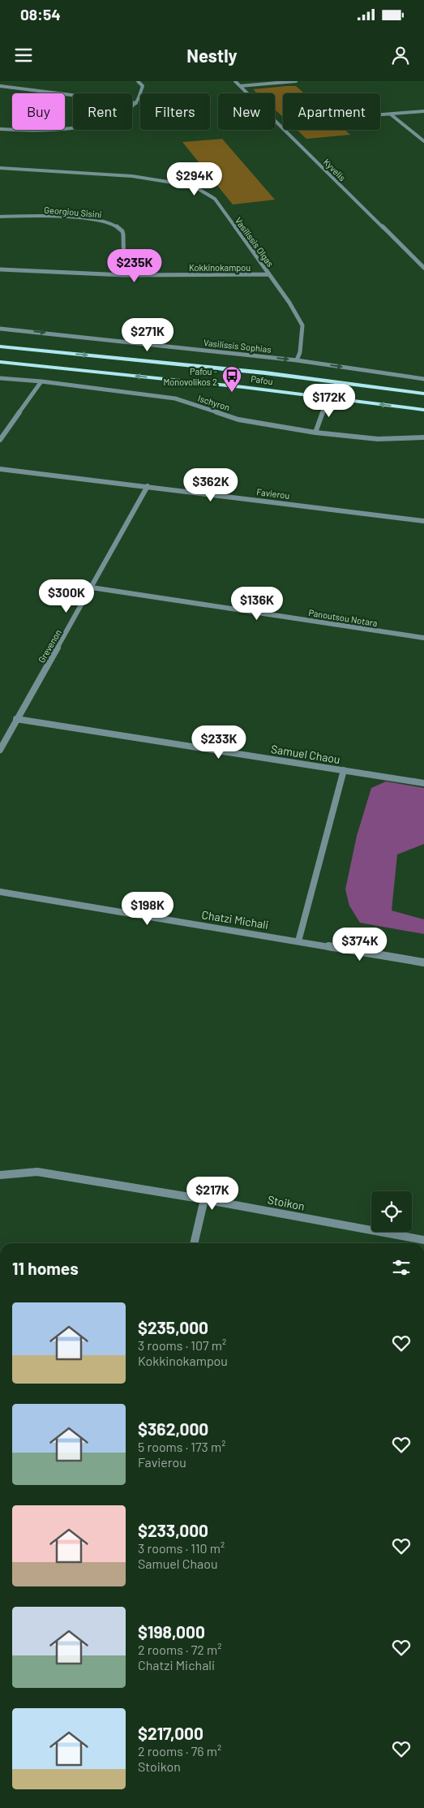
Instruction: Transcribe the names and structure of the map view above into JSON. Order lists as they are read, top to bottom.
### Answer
{
  "streets": {
    "main road": ["Pafou"],
    "street": [
      "Kyvelis",
      "Georgiou Sisini",
      "Vasilissis Olgas",
      "Kokkinokampou",
      "Vasilissis Sophias",
      "Ischyron",
      "Favierou",
      "Panoutsou Notara",
      "Grevenon",
      "Samuel Chaou",
      "Chatzi Michali",
      "Stoikon"
    ]
  },
  "crossings": [
    ["Georgiou Sisini", "Kokkinokampou"],
    ["Vasilissis Olgas", "Kokkinokampou"],
    ["Vasilissis Olgas", "Vasilissis Sophias"],
    ["Favierou", "Grevenon"],
    ["Panoutsou Notara", "Grevenon"],
    ["Grevenon", "Samuel Chaou"]
  ],
  "one_way": ["Vasilissis Sophias"],
  "places": {
    "bus stop": ["Pafou - Monovolikos 2"]
  },
  "page": {
    "status": "08:54",
    "header": "Nestly",
    "chip": [
      "Buy",
      "Rent",
      "Filters",
      "New",
      "Apartment"
    ],
    "price": [
      "$294K",
      "$235K",
      "$271K",
      "$172K",
      "$362K",
      "$300K",
      "$136K",
      "$233K",
      "$198K",
      "$374K",
      "$217K"
    ],
    "heading": "11 homes",
    "list": [
      {
        "name": "$235,000",
        "note": "3 rooms · 107 m² · Kokkinokampou"
      },
      {
        "name": "$362,000",
        "note": "5 rooms · 173 m² · Favierou"
      },
      {
        "name": "$233,000",
        "note": "3 rooms · 110 m² · Samuel Chaou"
      },
      {
        "name": "$198,000",
        "note": "2 rooms · 72 m² · Chatzi Michali"
      },
      {
        "name": "$217,000",
        "note": "2 rooms · 76 m² · Stoikon"
      }
    ]
  }
}
